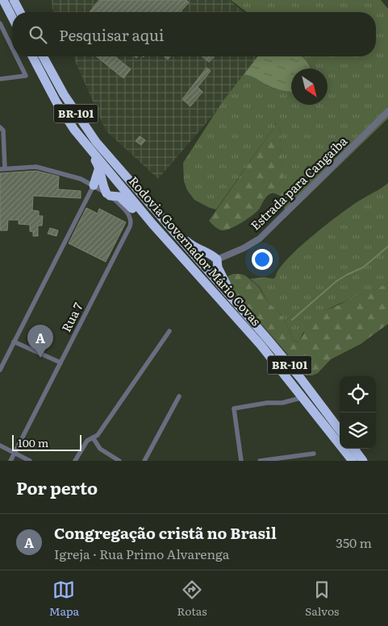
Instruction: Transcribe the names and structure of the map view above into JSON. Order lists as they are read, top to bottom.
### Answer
{
  "streets": {
    "highway": ["BR-101", "Rodovia Governador Mário Covas"],
    "street": ["Estrada para Cangaíba", "Rua 7"]
  },
  "scale_bar": "100 m",
  "north": "bottom right",
  "page": {
    "search": "Pesquisar aqui",
    "pins": "A",
    "scale": "100 m",
    "heading": "Por perto",
    "list": [
      {
        "mark": "A",
        "name": "Congregação cristã no Brasil",
        "note": "Igreja · Rua Primo Alvarenga",
        "value": "350 m"
      }
    ],
    "nav": ["Mapa", "Rotas", "Salvos"]
  }
}
